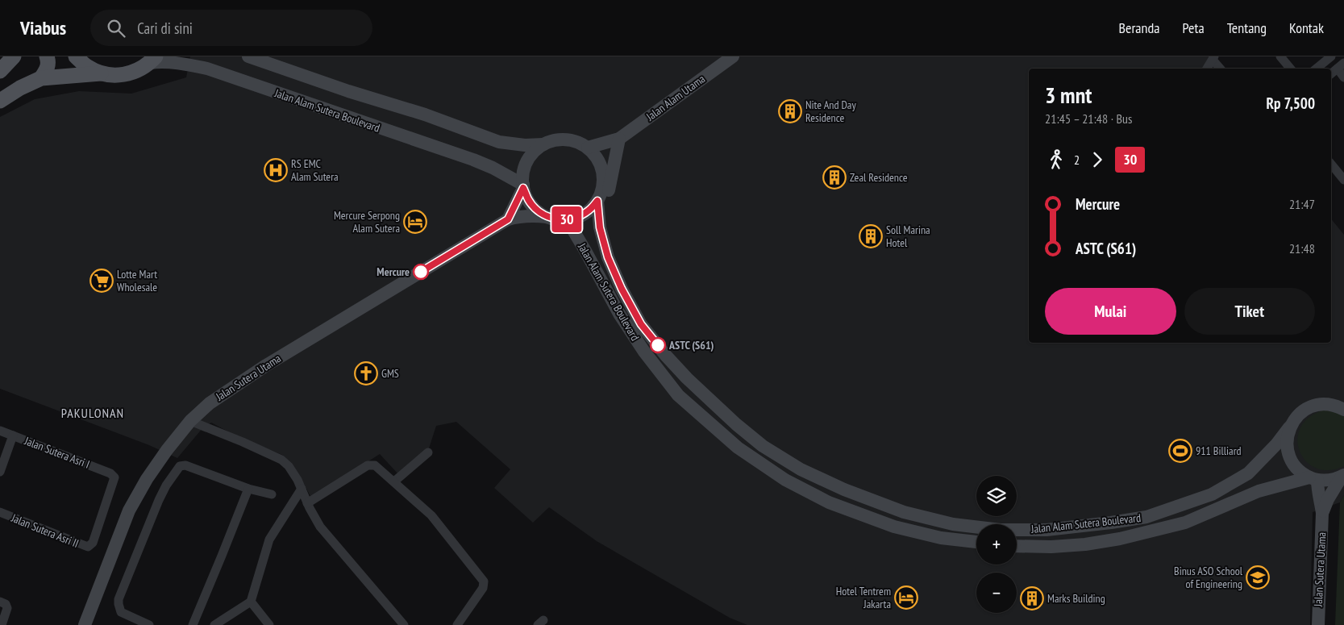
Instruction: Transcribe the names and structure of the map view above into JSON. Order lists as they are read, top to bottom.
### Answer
{
  "streets": {
    "main road": ["Jalan Alam Utama", "Jalan Alam Sutera Boulevard", "Jalan Sutera Utama"],
    "street": ["Jalan Sutera Asri I", "Jalan Sutera Asri II"]
  },
  "crossings": [
    ["Jalan Alam Utama", "Jalan Alam Sutera Boulevard"],
    ["Jalan Alam Utama", "Jalan Sutera Utama"],
    ["Jalan Alam Sutera Boulevard", "Jalan Sutera Utama"],
    ["Jalan Sutera Asri I", "Jalan Sutera Asri II"]
  ],
  "districts": ["PAKULONAN"],
  "places": {
    "building": [
      "Nite And Day Residence",
      "Zeal Residence",
      "Soll Marina Hotel",
      "Marks Building"
    ],
    "hospital": ["RS EMC Alam Sutera"],
    "hotel": ["Mercure Serpong Alam Sutera", "Hotel Tentrem Jakarta"],
    "other": ["Mercure", "ASTC (S61)"],
    "supermarket": ["Lotte Mart Wholesale"],
    "church": ["GMS"],
    "sports": ["911 Billiard"],
    "school or university": ["Binus ASO School of Engineering"]
  },
  "lines": ["bus line 30"],
  "page": {
    "header": "Viabus",
    "search": "Cari di sini",
    "nav": [
      "Beranda",
      "Peta",
      "Tentang",
      "Kontak"
    ],
    "on_map": "30",
    "heading": ["3 mnt", "21:45 – 21:48 · Bus", "Rp 7,500"],
    "legs": ["2", "30"],
    "list": [
      {
        "name": "Mercure",
        "value": "21:47"
      },
      {
        "name": "ASTC (S61)",
        "value": "21:48"
      }
    ],
    "buttons": ["Mulai", "Tiket"],
    "map_buttons": ["+", "−"]
  }
}
